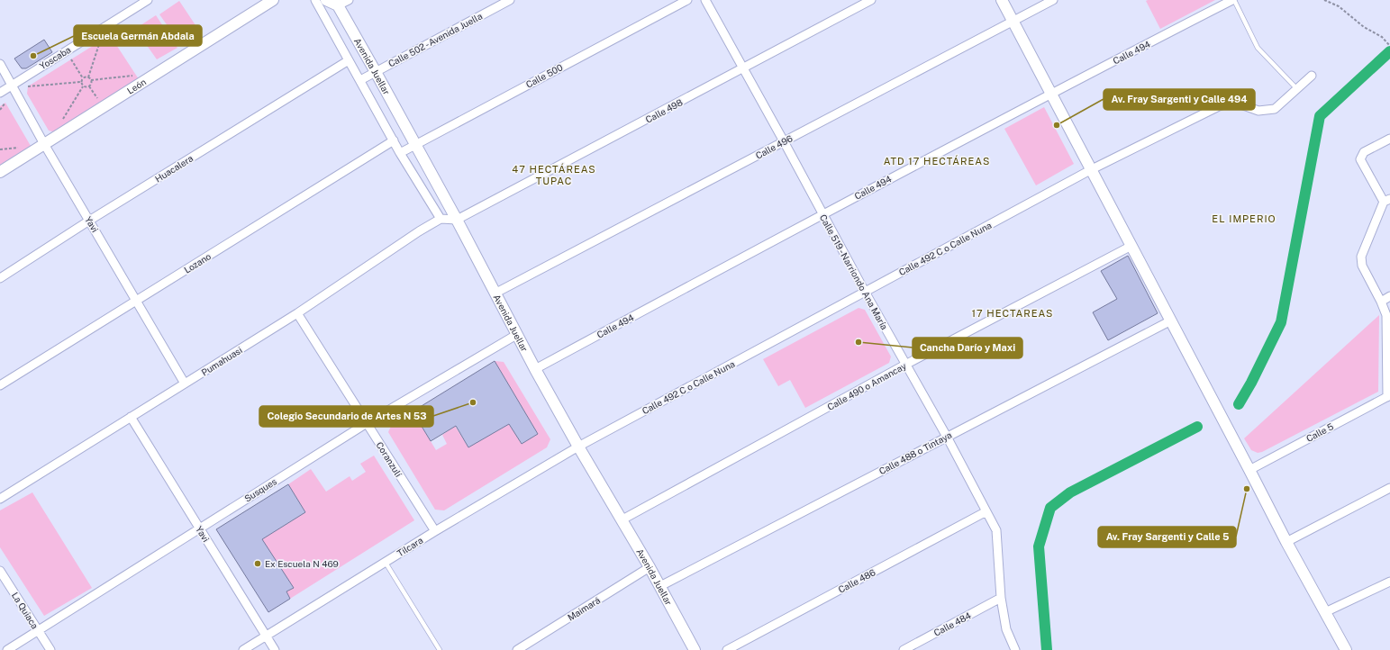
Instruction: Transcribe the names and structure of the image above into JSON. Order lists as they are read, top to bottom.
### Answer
{
  "streets": {
    "street": [
      "Calle 502 - Avenida Juella",
      "Calle 494",
      "Yoscaba",
      "Avenida Juellar",
      "Calle 500",
      "León",
      "Calle 498",
      "Calle 496",
      "Huacalera",
      "Yavi",
      "Calle 492 C o Calle Nuna",
      "Lozano",
      "Calle 519 - Narriondo Ana María",
      "Pumahuasi",
      "Calle 490 o Amancay",
      "Calle 5",
      "Calle 488 o Tintaya",
      "Coranzulí",
      "Susques",
      "Tilcara",
      "Calle 486",
      "Maimará",
      "La Quiaca",
      "Calle 484"
    ]
  },
  "crossings": [
    ["Calle 502 - Avenida Juella", "Avenida Juellar"],
    ["Calle 494", "Avenida Juellar"],
    ["Calle 494", "Calle 519 - Narriondo Ana María"],
    ["Yoscaba", "Yavi"],
    ["Avenida Juellar", "Calle 500"],
    ["Avenida Juellar", "Calle 498"],
    ["Avenida Juellar", "Calle 496"],
    ["Avenida Juellar", "Calle 492 C o Calle Nuna"],
    ["Avenida Juellar", "Calle 490 o Amancay"],
    ["Avenida Juellar", "Calle 488 o Tintaya"],
    ["Avenida Juellar", "Susques"],
    ["Avenida Juellar", "Tilcara"],
    ["Avenida Juellar", "Maimará"],
    ["León", "Yavi"],
    ["Calle 498", "Calle 519 - Narriondo Ana María"],
    ["Calle 496", "Calle 519 - Narriondo Ana María"],
    ["Huacalera", "Yavi"],
    ["Yavi", "Lozano"],
    ["Yavi", "Pumahuasi"],
    ["Yavi", "Susques"],
    ["Yavi", "Tilcara"],
    ["Calle 492 C o Calle Nuna", "Calle 519 - Narriondo Ana María"],
    ["Calle 492 C o Calle Nuna", "Tilcara"],
    ["Calle 519 - Narriondo Ana María", "Calle 490 o Amancay"],
    ["Calle 519 - Narriondo Ana María", "Calle 488 o Tintaya"],
    ["Calle 519 - Narriondo Ana María", "Calle 486"],
    ["Calle 519 - Narriondo Ana María", "Calle 484"],
    ["Pumahuasi", "Coranzulí"],
    ["Coranzulí", "Susques"],
    ["Coranzulí", "Tilcara"],
    ["Susques", "La Quiaca"]
  ],
  "districts": [
    "ATD 17 HECTÁREAS",
    "47 HECTÁREAS TUPAC",
    "EL IMPERIO",
    "17 HECTAREAS"
  ],
  "places": [
    "Escuela Germán Abdala",
    "Av. Fray Sargenti y Calle 494",
    "Cancha Darío y Maxi",
    "Colegio Secundario de Artes N 53",
    "Av. Fray Sargenti y Calle 5",
    "Ex Escuela N 469"
  ]
}
